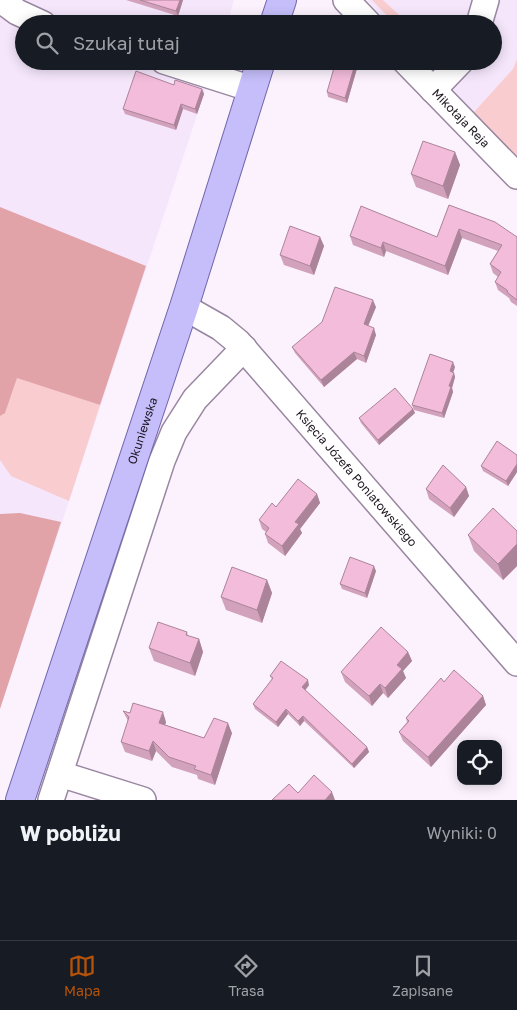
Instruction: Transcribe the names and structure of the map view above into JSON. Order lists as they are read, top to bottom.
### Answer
{
  "streets": {
    "main road": ["Okuniewska"],
    "street": ["Mikołaja Reja", "Księcia Józefa Poniatowskiego"]
  },
  "crossings": [
    ["Okuniewska", "Księcia Józefa Poniatowskiego"]
  ],
  "page": {
    "search": "Szukaj tutaj",
    "heading": ["W pobliżu", "Wyniki: 0"],
    "nav": ["Mapa", "Trasa", "Zapisane"]
  }
}
